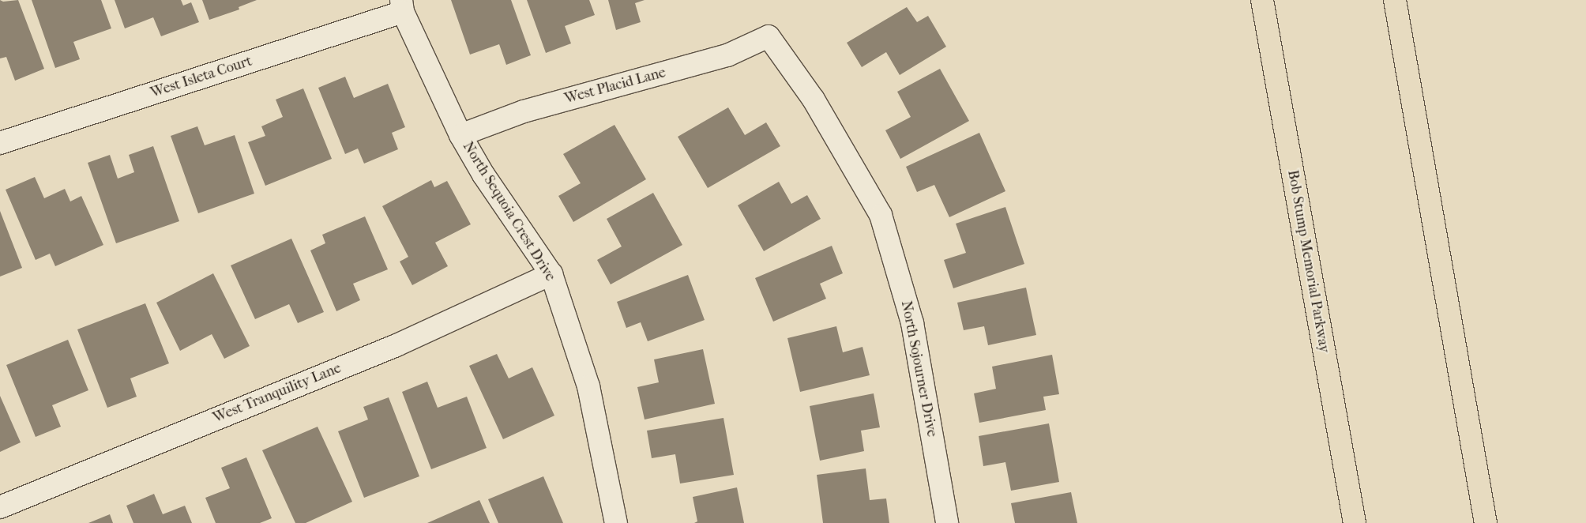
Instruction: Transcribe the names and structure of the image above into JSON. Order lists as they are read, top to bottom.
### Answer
{
  "streets": {
    "highway": ["Bob Stump Memorial Parkway"],
    "street": [
      "West Isleta Court",
      "West Placid Lane",
      "North Sequoia Crest Drive",
      "North Sojourner Drive",
      "West Tranquility Lane"
    ]
  },
  "crossings": [
    ["West Isleta Court", "North Sequoia Crest Drive"],
    ["West Placid Lane", "North Sequoia Crest Drive"],
    ["West Placid Lane", "North Sojourner Drive"],
    ["North Sequoia Crest Drive", "West Tranquility Lane"]
  ]
}
